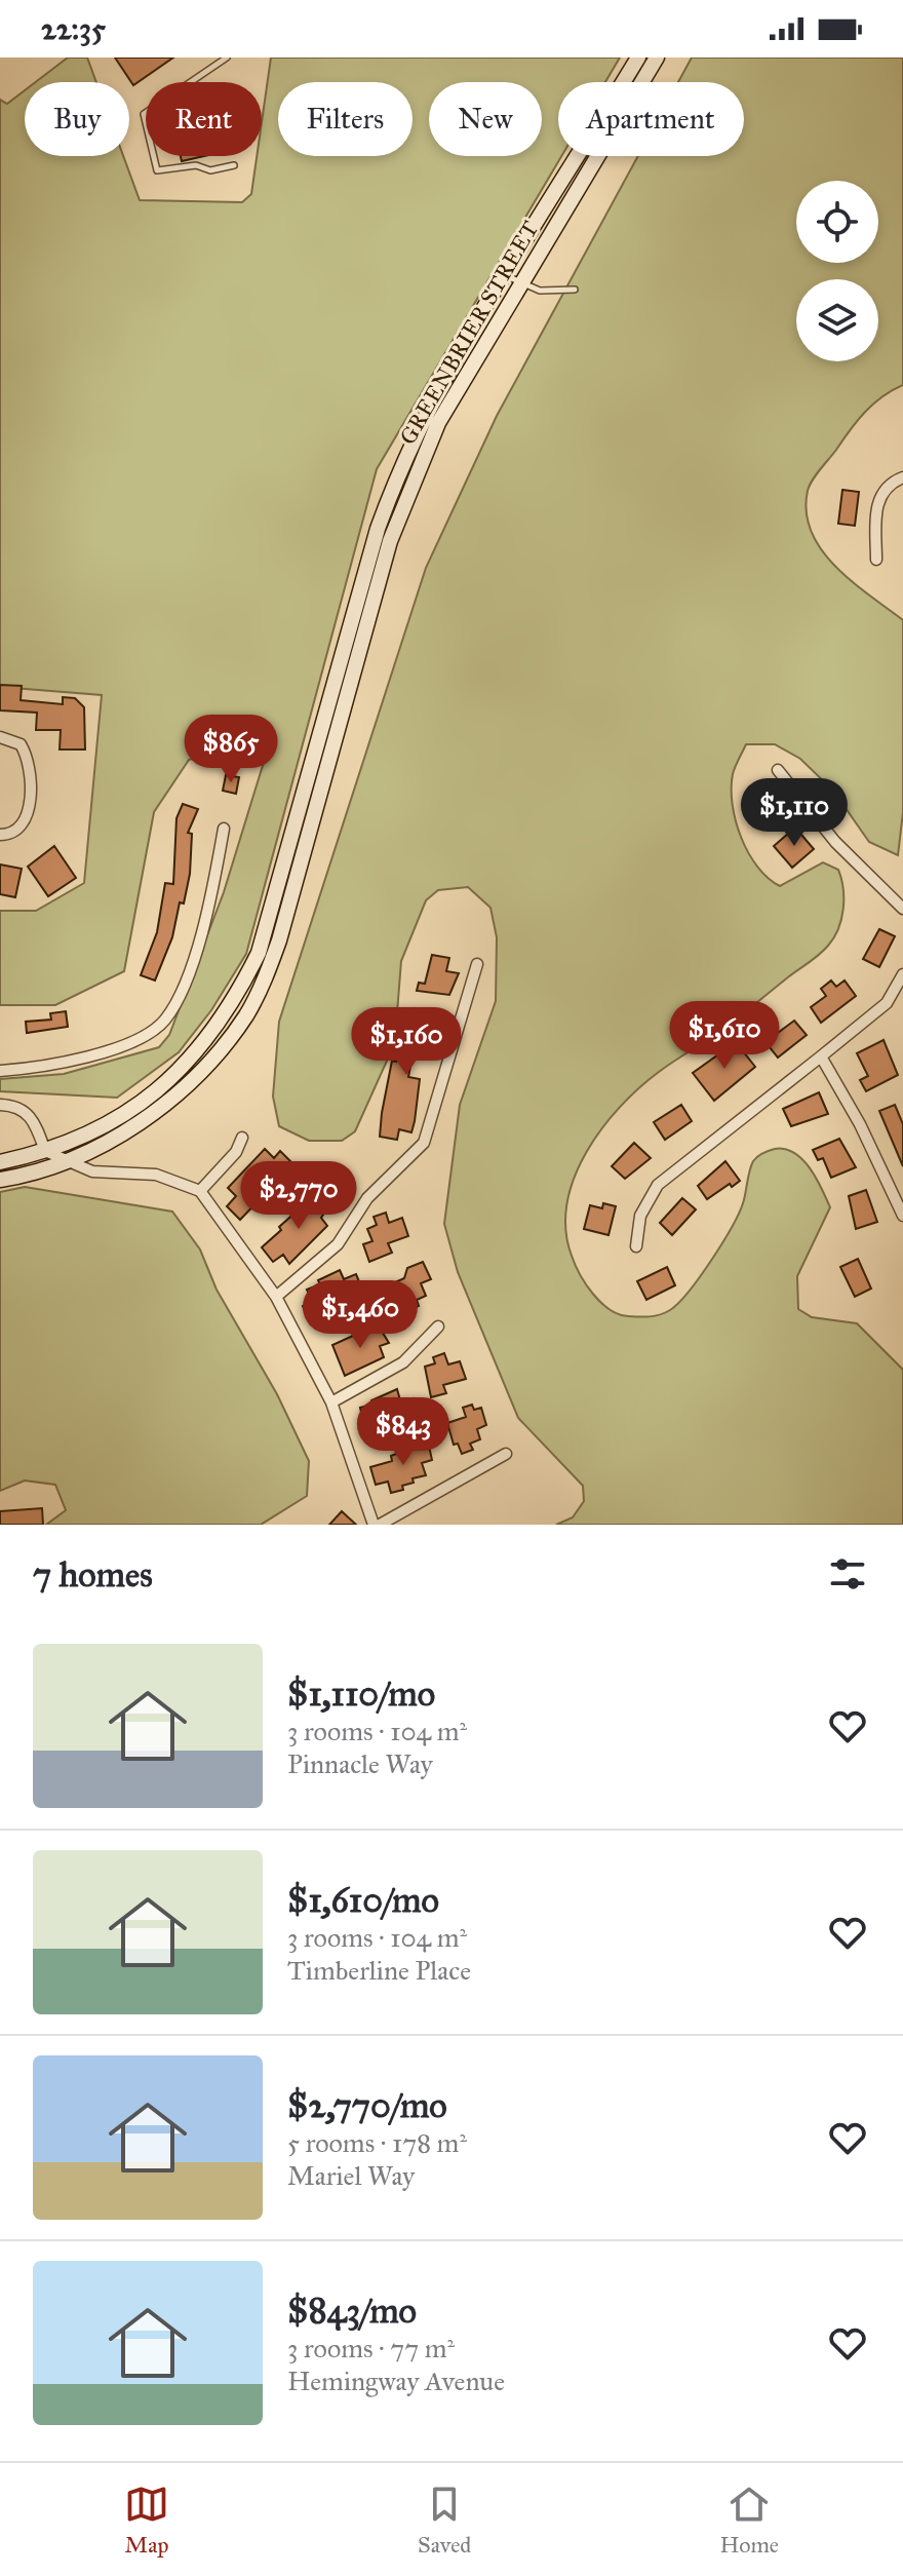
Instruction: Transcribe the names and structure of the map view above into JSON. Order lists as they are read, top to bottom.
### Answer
{
  "streets": {
    "main road": ["GREENBRIER STREET"]
  },
  "page": {
    "status": "22:35",
    "chip": [
      "Buy",
      "Rent",
      "Filters",
      "New",
      "Apartment"
    ],
    "price": [
      "$865",
      "$1,110",
      "$1,610",
      "$1,160",
      "$2,770",
      "$1,460",
      "$843"
    ],
    "heading": "7 homes",
    "list": [
      {
        "name": "$1,110/mo",
        "note": "3 rooms · 104 m² · Pinnacle Way"
      },
      {
        "name": "$1,610/mo",
        "note": "3 rooms · 104 m² · Timberline Place"
      },
      {
        "name": "$2,770/mo",
        "note": "5 rooms · 178 m² · Mariel Way"
      },
      {
        "name": "$843/mo",
        "note": "3 rooms · 77 m² · Hemingway Avenue"
      }
    ],
    "tabs": ["Map", "Saved", "Home"]
  }
}
